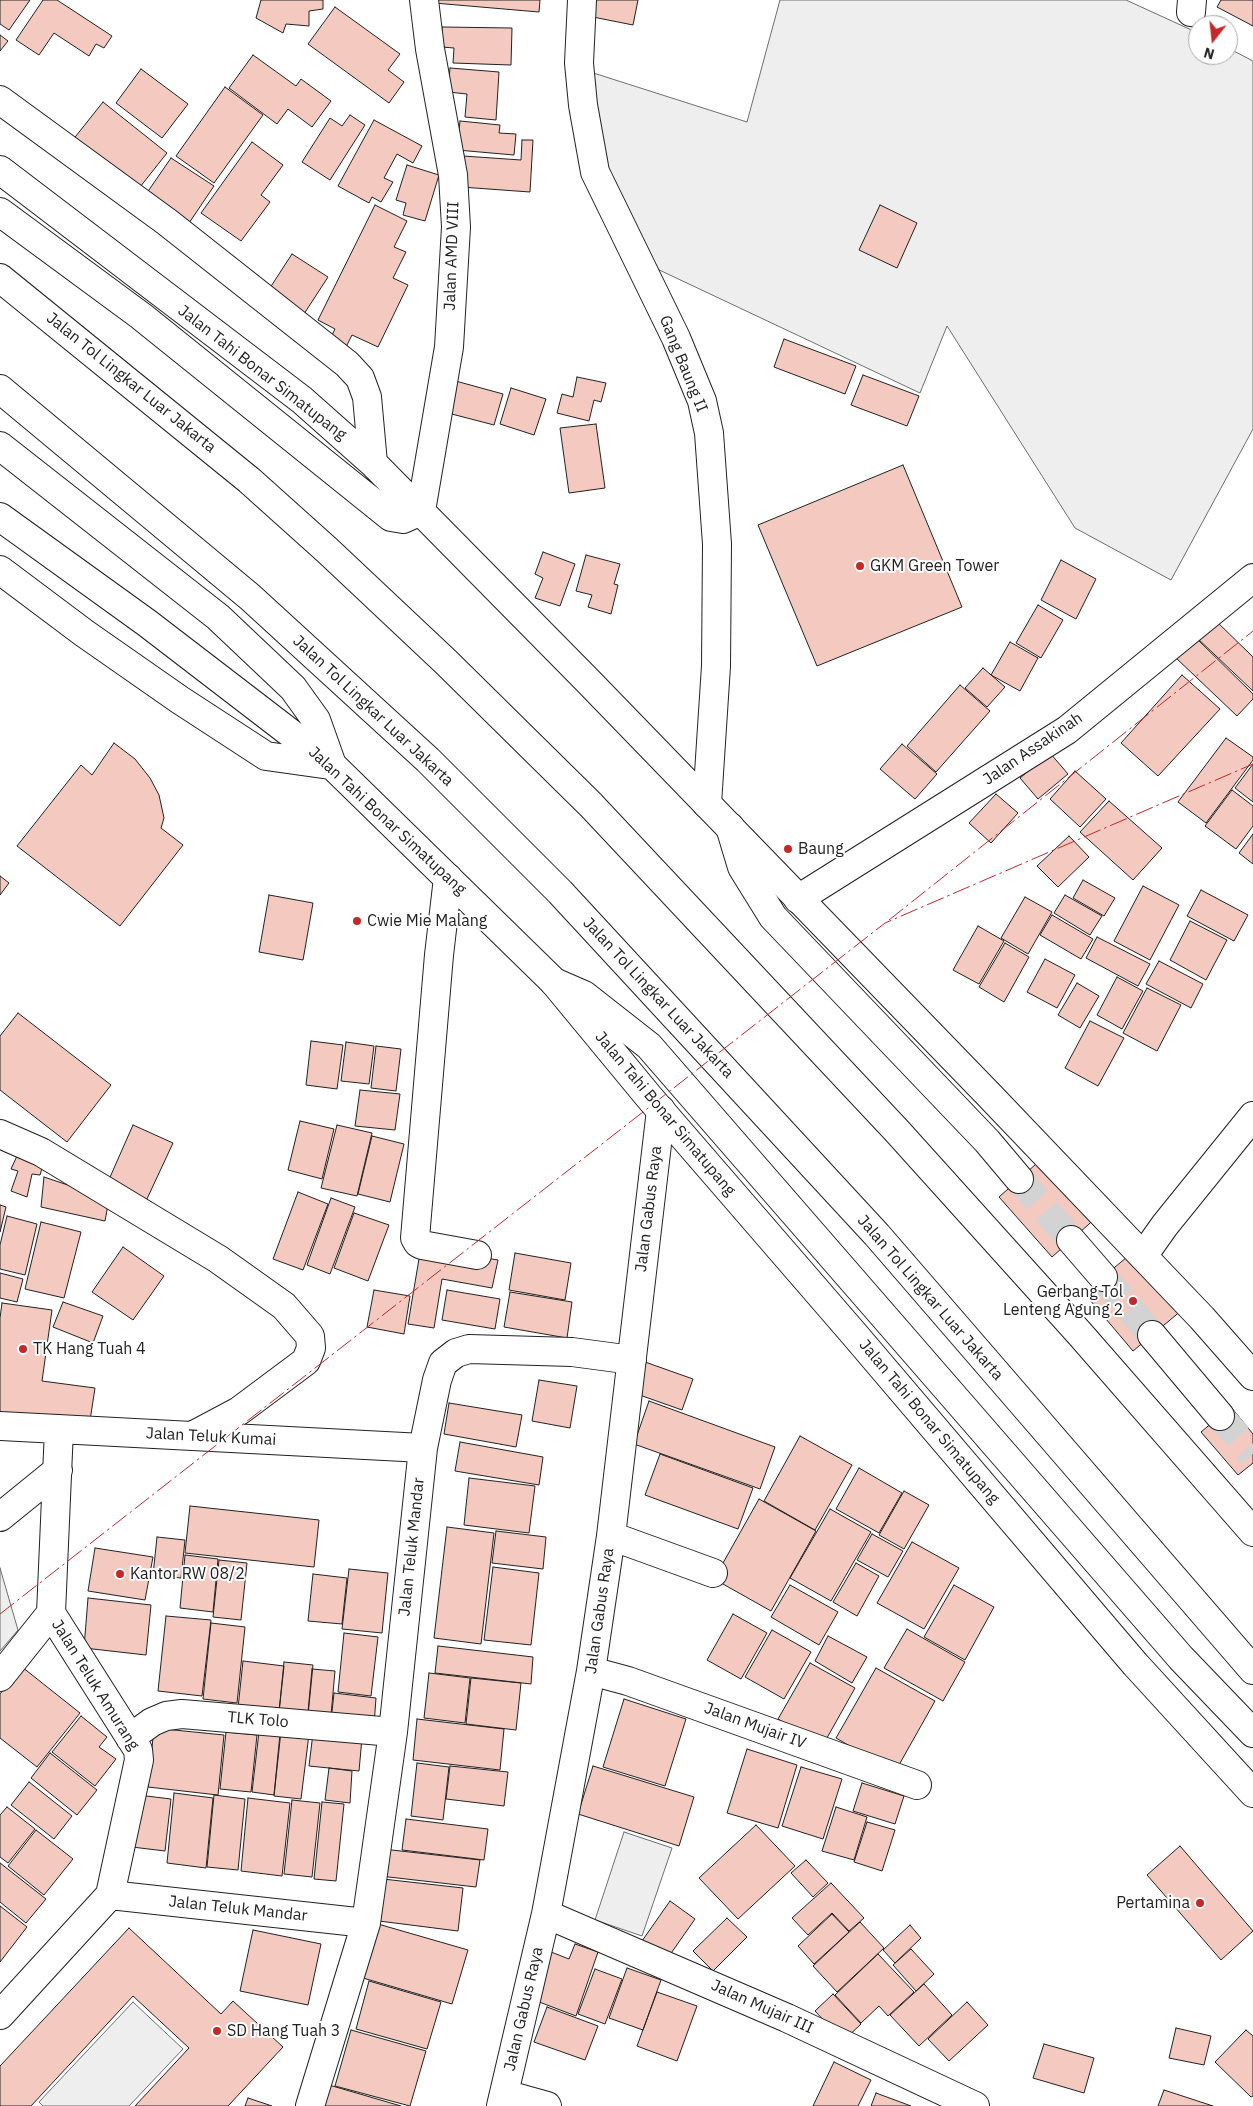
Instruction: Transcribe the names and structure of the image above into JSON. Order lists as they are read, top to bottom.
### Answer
{
  "streets": {
    "main road": [
      "Jalan AMD VIII",
      "Gang Baung II",
      "Jalan Tahi Bonar Simatupang",
      "Jalan Tol Lingkar Luar Jakarta",
      "Jalan Assakinah",
      "Jalan Gabus Raya",
      "Jalan Teluk Kumai",
      "Jalan Teluk Mandar",
      "Jalan Teluk Amurang",
      "TLK Tolo",
      "Jalan Mujair IV",
      "Jalan Mujair III"
    ]
  },
  "crossings": [
    ["Jalan AMD VIII", "Jalan Tahi Bonar Simatupang"],
    ["Gang Baung II", "Jalan Tahi Bonar Simatupang"],
    ["Jalan Tahi Bonar Simatupang", "Jalan Assakinah"],
    ["Jalan Tahi Bonar Simatupang", "Jalan Gabus Raya"],
    ["Jalan Gabus Raya", "Jalan Teluk Mandar"],
    ["Jalan Gabus Raya", "Jalan Mujair IV"],
    ["Jalan Gabus Raya", "Jalan Mujair III"],
    ["Jalan Teluk Kumai", "Jalan Teluk Mandar"],
    ["Jalan Teluk Kumai", "Jalan Teluk Amurang"],
    ["Jalan Teluk Mandar", "Jalan Teluk Amurang"],
    ["Jalan Teluk Mandar", "TLK Tolo"],
    ["Jalan Teluk Amurang", "TLK Tolo"]
  ],
  "places": [
    "GKM Green Tower",
    "Baung",
    "Cwie Mie Malang",
    "Gerbang Tol Lenteng Agung 2",
    "TK Hang Tuah 4",
    "Kantor RW 08/2",
    "Pertamina",
    "SD Hang Tuah 3"
  ],
  "north": "bottom"
}
